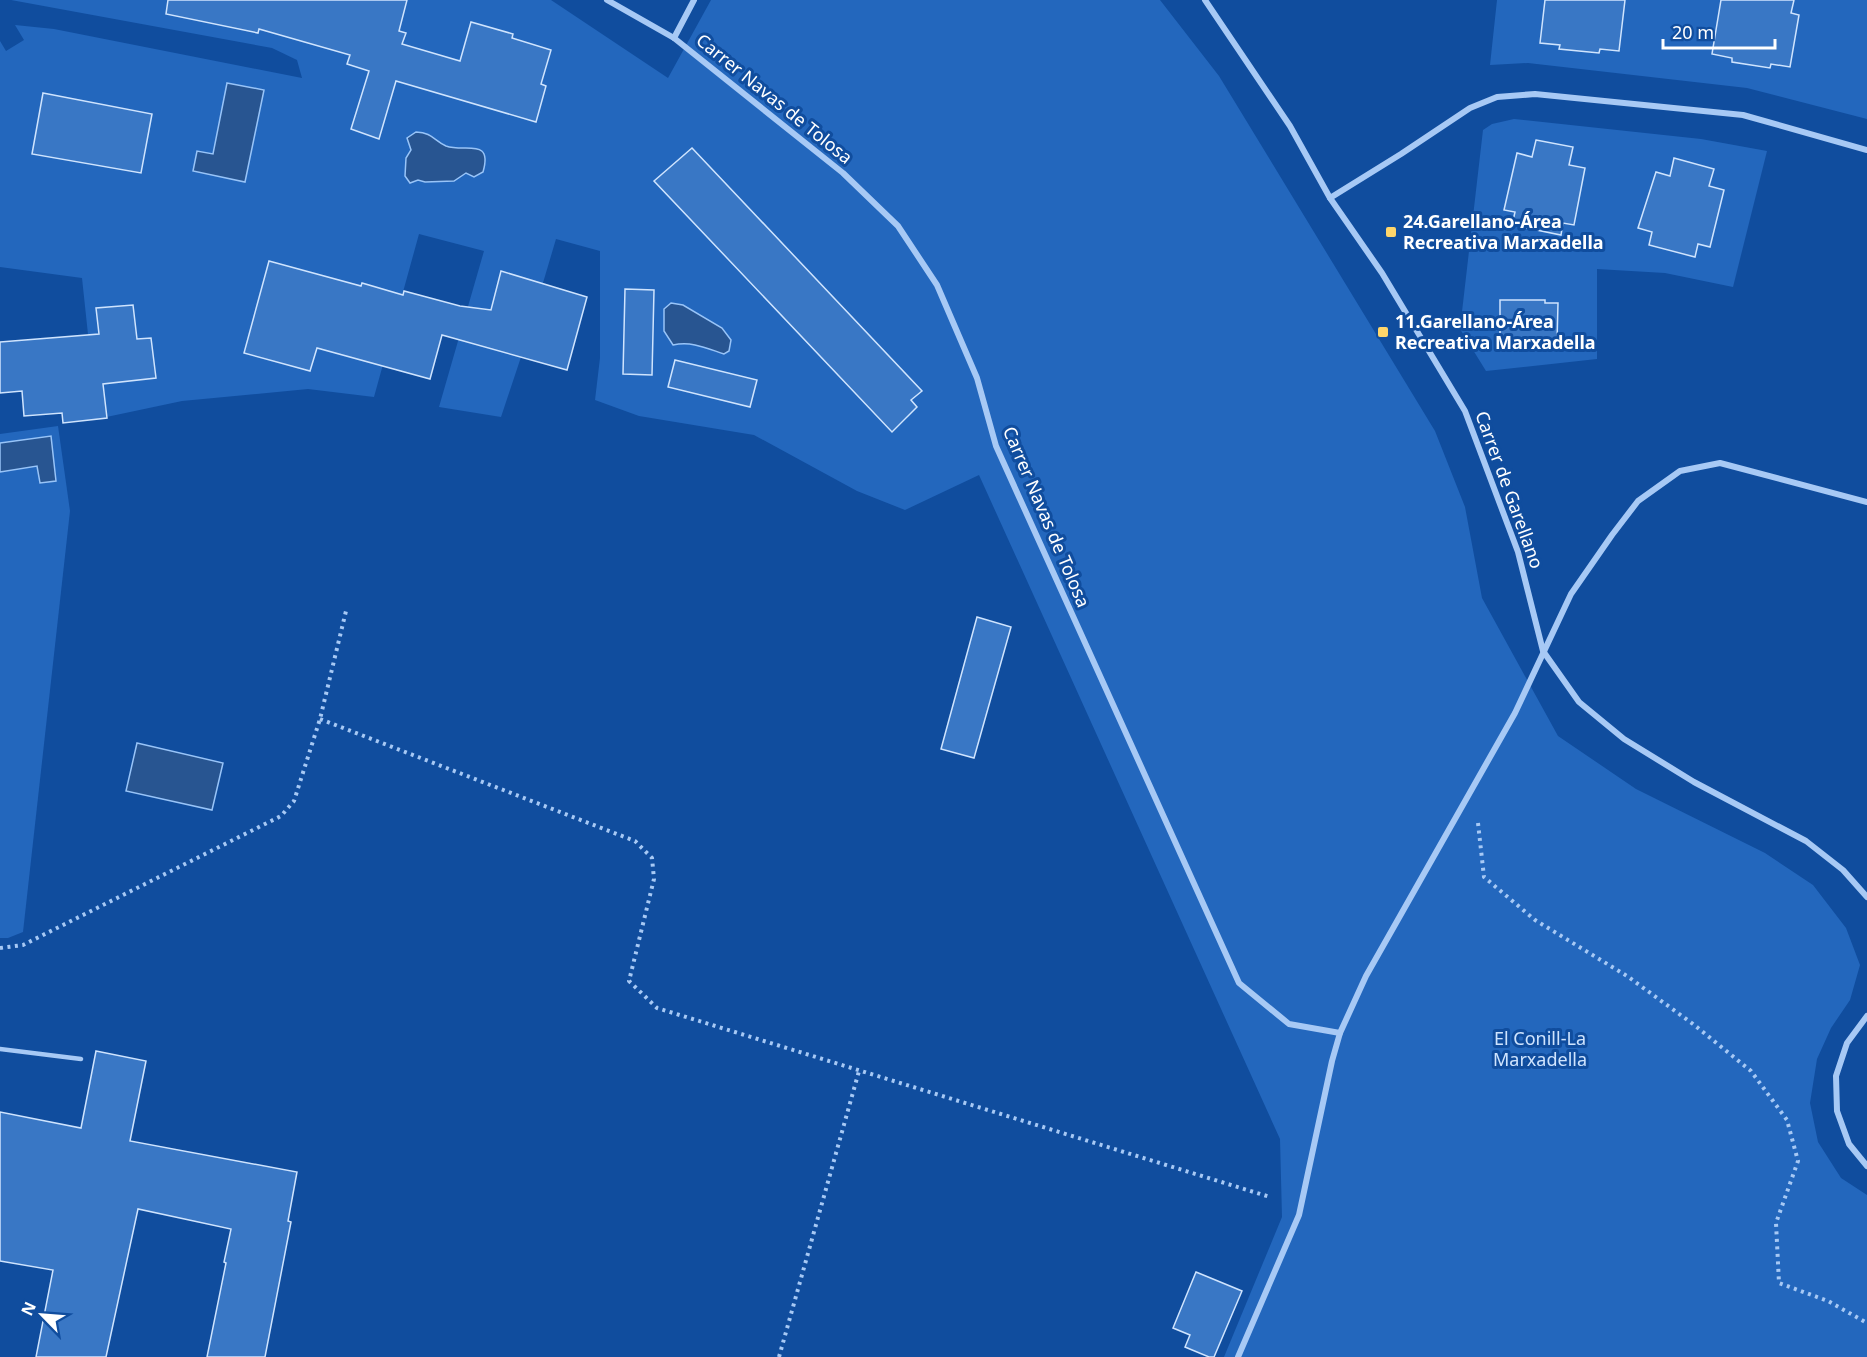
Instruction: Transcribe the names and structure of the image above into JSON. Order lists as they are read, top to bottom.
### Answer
{
  "streets": {
    "street": ["Carrer Navas de Tolosa", "Carrer de Garellano"]
  },
  "parks": ["El Conill-La Marxadella"],
  "places": {
    "transit": ["24.Garellano-Área Recreativa Marxadella", "11.Garellano-Área Recreativa Marxadella"]
  },
  "scale_bar": "20 m",
  "north": "top left"
}
